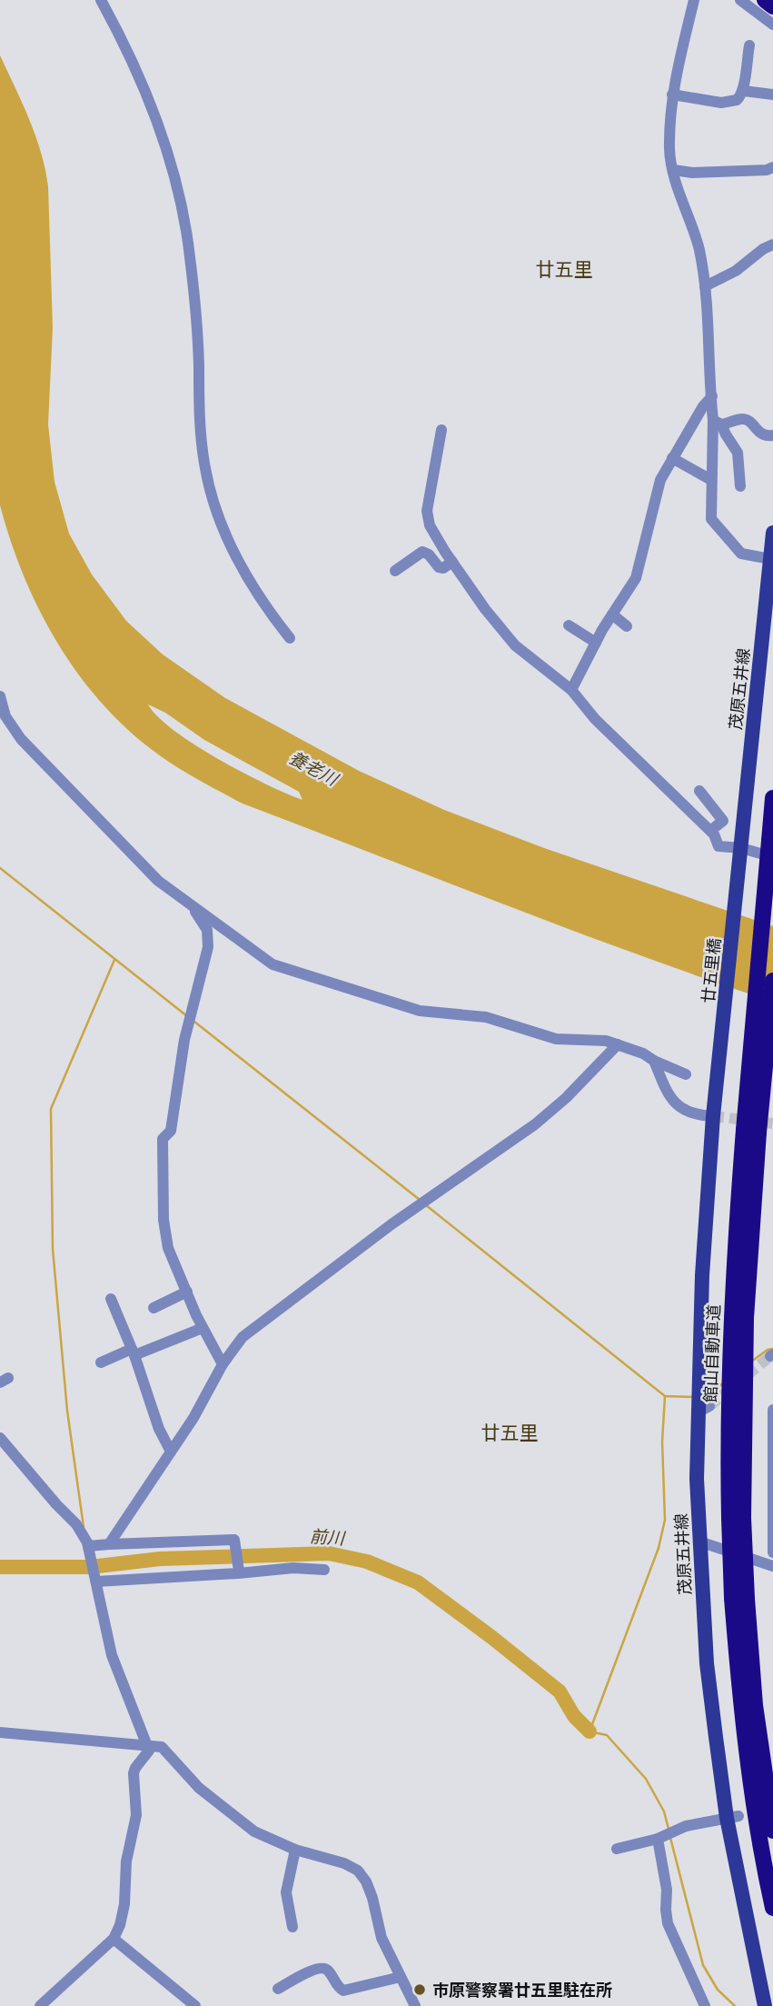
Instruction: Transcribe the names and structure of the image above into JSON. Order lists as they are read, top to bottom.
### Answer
{
  "streets": {
    "highway": ["館山自動車道"],
    "main road": ["茂原五井線", "廿五里橋"]
  },
  "crossings": [
    ["茂原五井線", "廿五里橋"]
  ],
  "districts": ["廿五里", "廿五里"],
  "water": ["養老川", "前川"],
  "places": ["市原警察署廿五里駐在所"]
}
